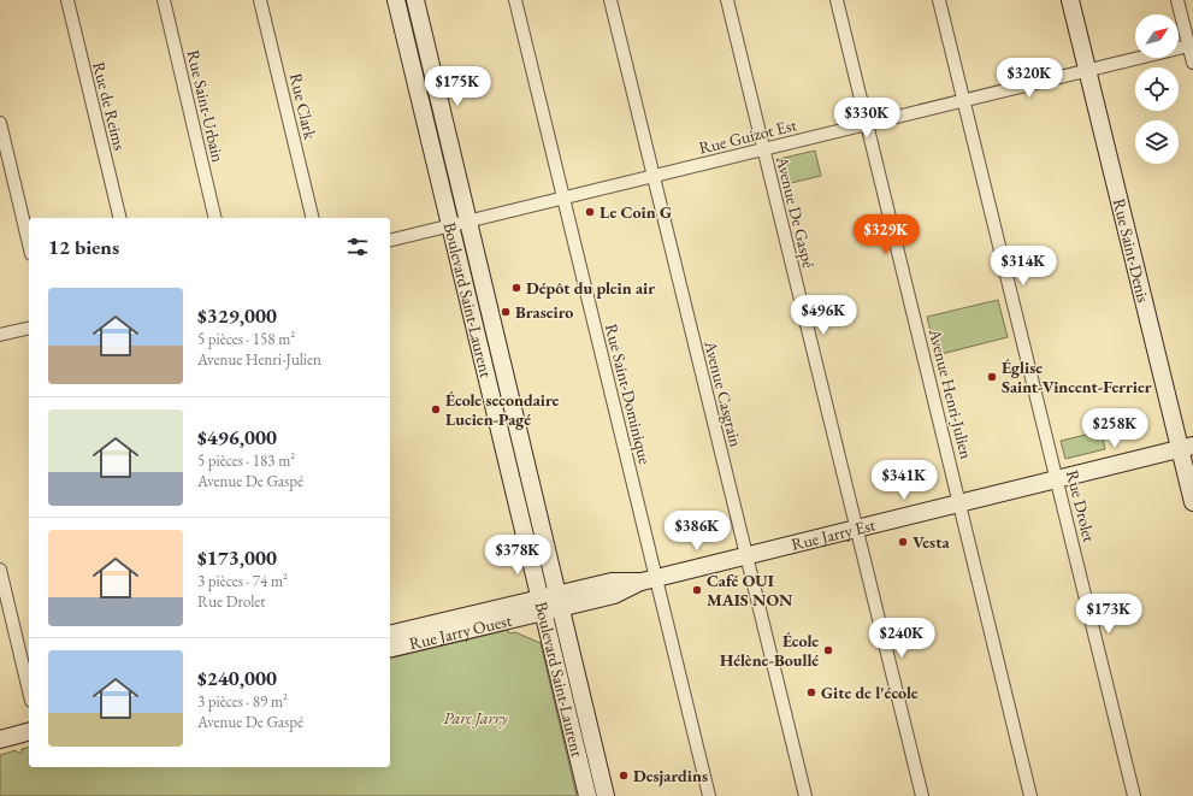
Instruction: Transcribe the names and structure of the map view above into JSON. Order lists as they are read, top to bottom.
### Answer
{
  "streets": {
    "main road": [
      "Rue Saint-Denis",
      "Boulevard Saint-Laurent",
      "Rue Jarry Est",
      "Rue Jarry Ouest"
    ],
    "street": [
      "Rue de Reims",
      "Rue Saint-Urbain",
      "Rue Clark",
      "Rue Guizot Est",
      "Avenue De Gaspé",
      "Rue Saint-Dominique",
      "Avenue Casgrain",
      "Avenue Henri-Julien",
      "Rue Drolet"
    ]
  },
  "crossings": [
    ["Rue Guizot Est", "Avenue De Gaspé"],
    ["Rue Guizot Est", "Rue Saint-Denis"],
    ["Rue Guizot Est", "Boulevard Saint-Laurent"],
    ["Rue Guizot Est", "Rue Saint-Dominique"],
    ["Rue Guizot Est", "Avenue Casgrain"],
    ["Rue Guizot Est", "Avenue Henri-Julien"],
    ["Rue Guizot Est", "Rue Drolet"],
    ["Avenue De Gaspé", "Rue Jarry Est"],
    ["Rue Saint-Denis", "Rue Jarry Est"],
    ["Boulevard Saint-Laurent", "Rue Jarry Est"],
    ["Boulevard Saint-Laurent", "Rue Jarry Ouest"],
    ["Rue Saint-Dominique", "Rue Jarry Est"],
    ["Avenue Casgrain", "Rue Jarry Est"],
    ["Avenue Henri-Julien", "Rue Jarry Est"],
    ["Rue Drolet", "Rue Jarry Est"],
    ["Rue Jarry Est", "Rue Jarry Ouest"]
  ],
  "parks": ["Parc Jarry"],
  "places": [
    "Le Coin G",
    "Dépôt du plein air",
    "Braseiro",
    "Église Saint-Vincent-Ferrier",
    "École secondaire Lucien-Pagé",
    "Vesta",
    "Café OUI MAIS NON",
    "École Hélène-Boullé",
    "Gite de l'école",
    "Desjardins"
  ],
  "north": "top right",
  "page": {
    "price": [
      "$320K",
      "$175K",
      "$330K",
      "$329K",
      "$314K",
      "$496K",
      "$258K",
      "$341K",
      "$386K",
      "$378K",
      "$173K",
      "$240K"
    ],
    "heading": "12 biens",
    "list": [
      {
        "name": "$329,000",
        "note": "5 pièces · 158 m² · Avenue Henri-Julien"
      },
      {
        "name": "$496,000",
        "note": "5 pièces · 183 m² · Avenue De Gaspé"
      },
      {
        "name": "$173,000",
        "note": "3 pièces · 74 m² · Rue Drolet"
      },
      {
        "name": "$240,000",
        "note": "3 pièces · 89 m² · Avenue De Gaspé"
      }
    ]
  }
}
